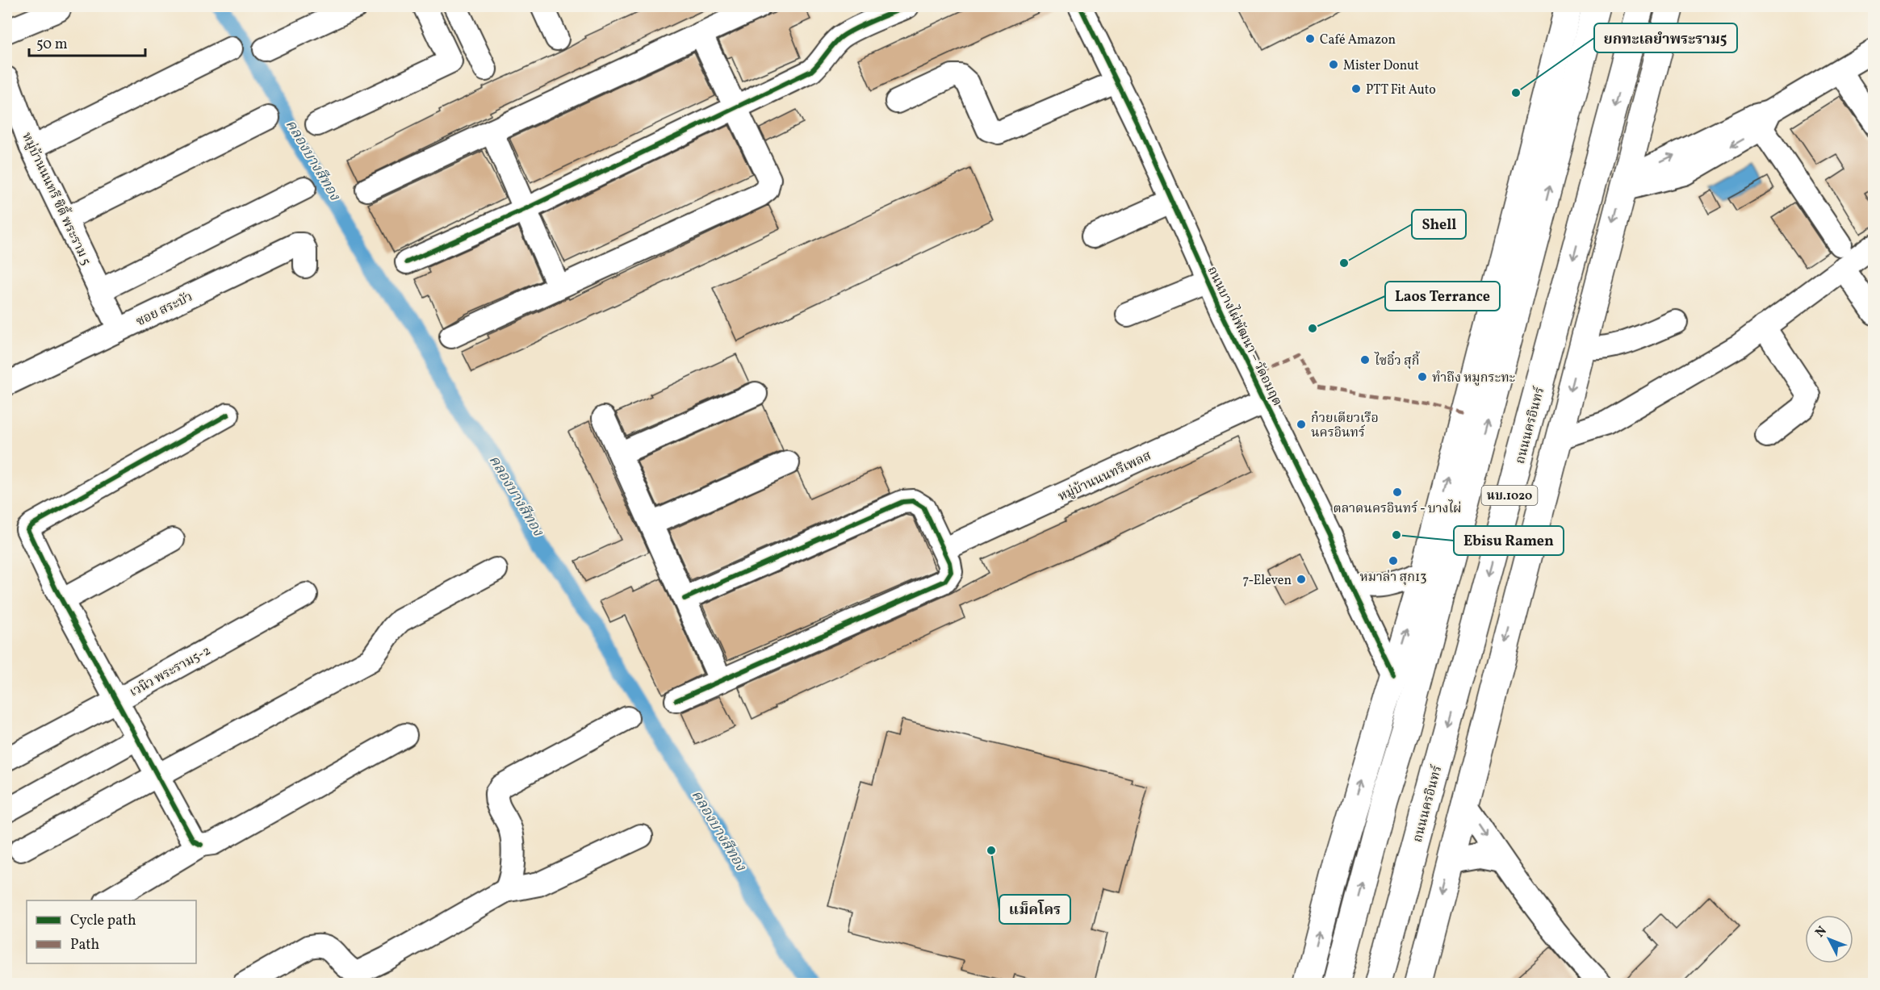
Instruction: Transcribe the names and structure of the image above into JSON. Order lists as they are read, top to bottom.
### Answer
{
  "streets": {
    "main road": ["ถนนนครอินทร์", "นบ.1020"],
    "street": [
      "หมู่บ้านนนทรี ซิตี้ พระราม 5",
      "ซอย สระบัว",
      "ถนนบางไผ่พัฒนา – วัดอมฤต",
      "หมู่บ้านนนทรีเพลส",
      "เวนิว พระราม5-2"
    ]
  },
  "crossings": [
    ["ถนนบางไผ่พัฒนา – วัดอมฤต", "หมู่บ้านนนทรีเพลส"]
  ],
  "water": ["คลองบางสีทอง"],
  "places": [
    "Café Amazon",
    "Mister Donut",
    "PTT Fit Auto",
    "ยกทะเลยำพระราม5",
    "Shell",
    "Laos Terrance",
    "ไซอิ๋ว สุกี้",
    "ทำถึง หมูกระทะ",
    "ก๋วยเตียวเรือ นครอินทร์",
    "ตลาดนครอินทร์ - บางไผ่",
    "Ebisu Ramen",
    "หมาล่า สุก13",
    "7-Eleven",
    "แม็คโคร"
  ],
  "legend": ["Cycle path", "Path"],
  "scale_bar": "50 m",
  "north": "top left"
}
